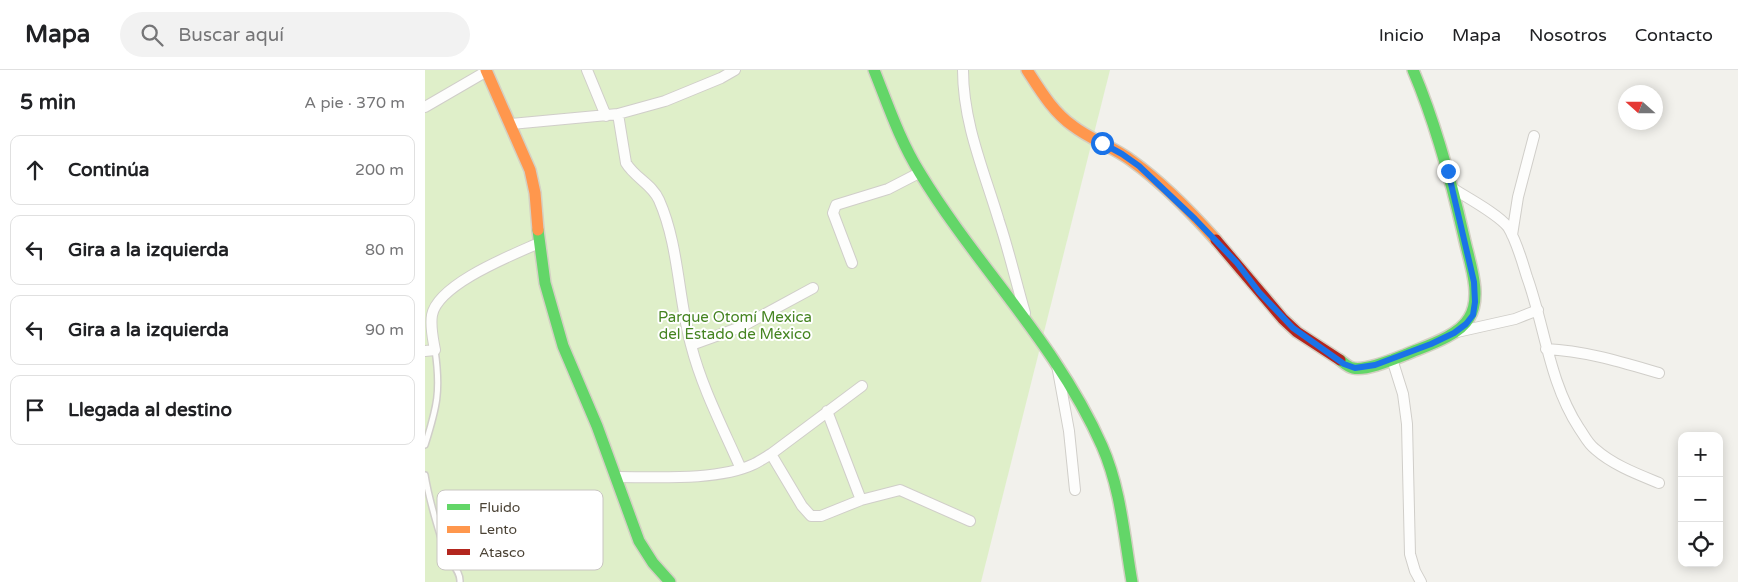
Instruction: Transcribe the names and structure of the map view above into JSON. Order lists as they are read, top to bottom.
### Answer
{
  "parks": ["Parque Otomí Mexica del Estado de México"],
  "legend": ["Fluido", "Lento", "Atasco"],
  "north": "left",
  "page": {
    "header": "Mapa",
    "search": "Buscar aquí",
    "nav": [
      "Inicio",
      "Mapa",
      "Nosotros",
      "Contacto"
    ],
    "heading": ["5 min", "A pie · 370 m"],
    "list": [
      ["Continúa", "200 m"],
      ["Gira a la izquierda", "80 m"],
      ["Gira a la izquierda", "90 m"],
      "Llegada al destino"
    ],
    "map_buttons": ["+", "−"]
  }
}
